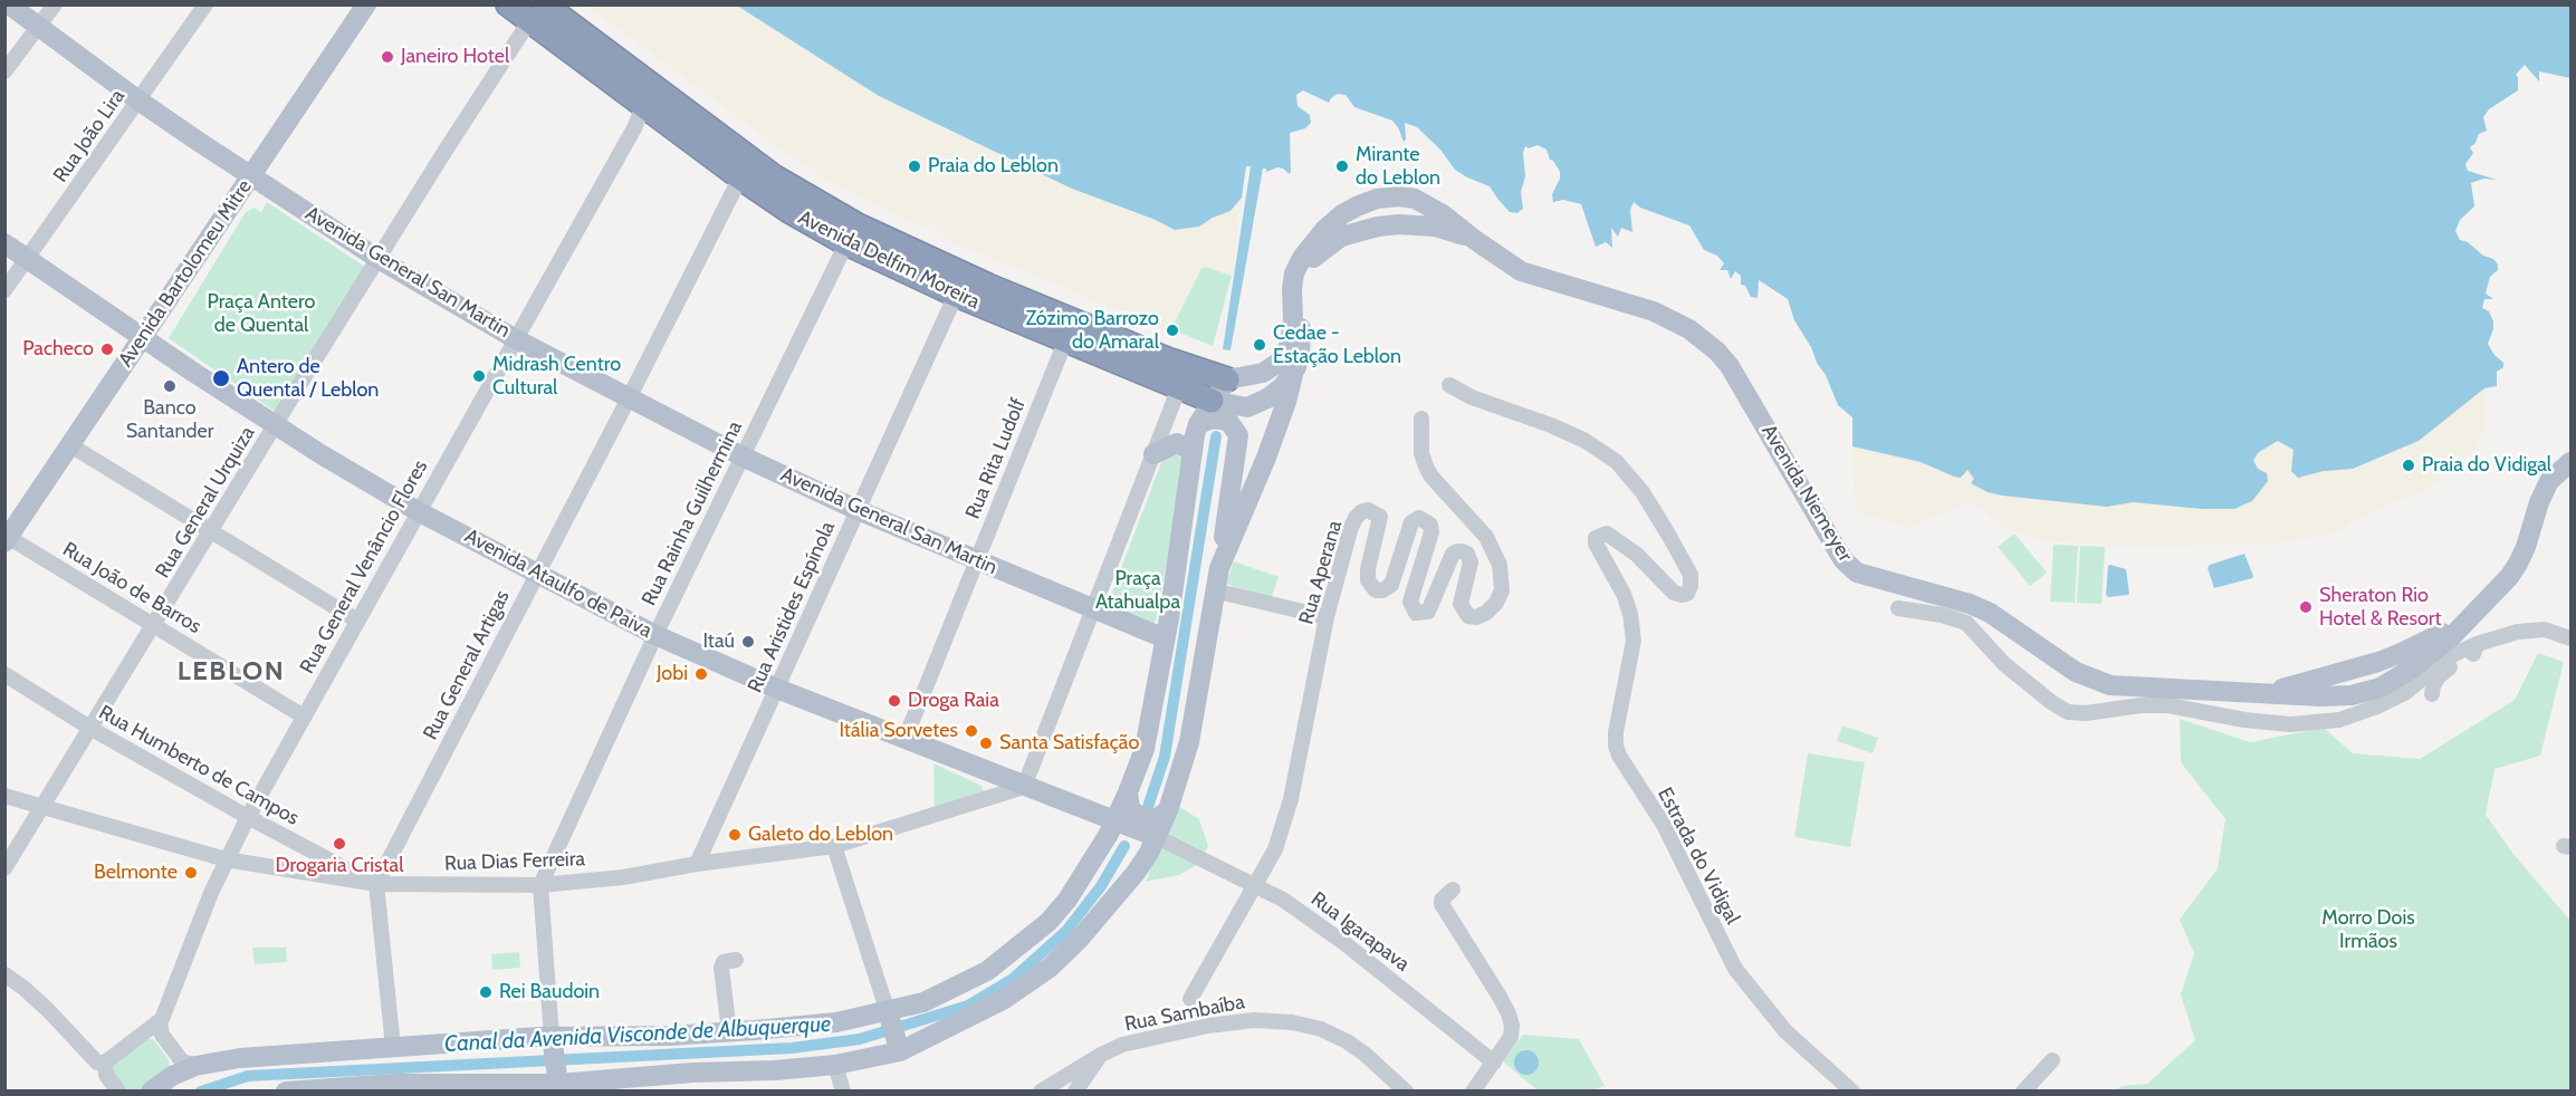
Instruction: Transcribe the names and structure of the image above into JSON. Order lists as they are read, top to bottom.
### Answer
{
  "streets": {
    "highway": ["Avenida Delfim Moreira"],
    "main road": [
      "Avenida General San Martin",
      "Avenida Bartolomeu Mitre",
      "Avenida Niemeyer",
      "Avenida Ataulfo de Paiva"
    ],
    "street": [
      "Rua João Lira",
      "Rua Rita Ludolf",
      "Rua General Urquiza",
      "Rua Rainha Guilhermina",
      "Rua General Venâncio Flores",
      "Rua Aperana",
      "Rua João de Barros",
      "Rua Aristides Espínola",
      "Rua General Artigas",
      "Rua Humberto de Campos",
      "Estrada do Vidigal",
      "Rua Dias Ferreira",
      "Rua Igarapava",
      "Rua Sambaíba"
    ]
  },
  "crossings": [
    ["Rua João Lira", "Avenida General San Martin"],
    ["Rua João Lira", "Avenida Ataulfo de Paiva"],
    ["Avenida Delfim Moreira", "Rua Rita Ludolf"],
    ["Avenida Delfim Moreira", "Avenida Niemeyer"],
    ["Avenida Delfim Moreira", "Rua General Urquiza"],
    ["Avenida Delfim Moreira", "Rua Rainha Guilhermina"],
    ["Avenida Delfim Moreira", "Rua General Venâncio Flores"],
    ["Avenida Delfim Moreira", "Rua Aristides Espínola"],
    ["Avenida Delfim Moreira", "Rua General Artigas"],
    ["Avenida General San Martin", "Avenida Bartolomeu Mitre"],
    ["Avenida General San Martin", "Rua Rita Ludolf"],
    ["Avenida General San Martin", "Rua General Urquiza"],
    ["Avenida General San Martin", "Rua Rainha Guilhermina"],
    ["Avenida General San Martin", "Rua General Venâncio Flores"],
    ["Avenida General San Martin", "Rua Aristides Espínola"],
    ["Avenida General San Martin", "Rua General Artigas"],
    ["Avenida Bartolomeu Mitre", "Avenida Ataulfo de Paiva"],
    ["Avenida Bartolomeu Mitre", "Rua João de Barros"],
    ["Rua Rita Ludolf", "Avenida Ataulfo de Paiva"],
    ["Rua General Urquiza", "Avenida Ataulfo de Paiva"],
    ["Rua General Urquiza", "Rua João de Barros"],
    ["Rua General Urquiza", "Rua Humberto de Campos"],
    ["Rua General Urquiza", "Rua Dias Ferreira"],
    ["Rua Rainha Guilhermina", "Avenida Ataulfo de Paiva"],
    ["Rua Rainha Guilhermina", "Rua Dias Ferreira"],
    ["Rua General Venâncio Flores", "Avenida Ataulfo de Paiva"],
    ["Rua General Venâncio Flores", "Rua João de Barros"],
    ["Rua General Venâncio Flores", "Rua Humberto de Campos"],
    ["Rua General Venâncio Flores", "Rua Dias Ferreira"],
    ["Rua Aperana", "Rua Igarapava"],
    ["Avenida Ataulfo de Paiva", "Rua Aristides Espínola"],
    ["Avenida Ataulfo de Paiva", "Rua General Artigas"],
    ["Avenida Ataulfo de Paiva", "Rua Dias Ferreira"],
    ["Avenida Ataulfo de Paiva", "Rua Igarapava"],
    ["Rua Aristides Espínola", "Rua Dias Ferreira"],
    ["Rua General Artigas", "Rua Humberto de Campos"],
    ["Rua General Artigas", "Rua Dias Ferreira"],
    ["Rua Humberto de Campos", "Rua Dias Ferreira"]
  ],
  "districts": ["LEBLON"],
  "water": ["Canal da Avenida Visconde de Albuquerque"],
  "parks": ["Praça Antero de Quental", "Praça Atahualpa", "Morro Dois Irmãos"],
  "places": [
    "Janeiro Hotel",
    "Praia do Leblon",
    "Mirante do Leblon",
    "Zózimo Barrozo do Amaral",
    "Cedae - Estação Leblon",
    "Pacheco",
    "Midrash Centro Cultural",
    "Antero de Quental / Leblon",
    "Banco Santander",
    "Praia do Vidigal",
    "Sheraton Rio Hotel & Resort",
    "Itaú",
    "Jobi",
    "Droga Raia",
    "Itália Sorvetes",
    "Santa Satisfação",
    "Galeto do Leblon",
    "Drogaria Cristal",
    "Belmonte",
    "Rei Baudoin"
  ]
}
